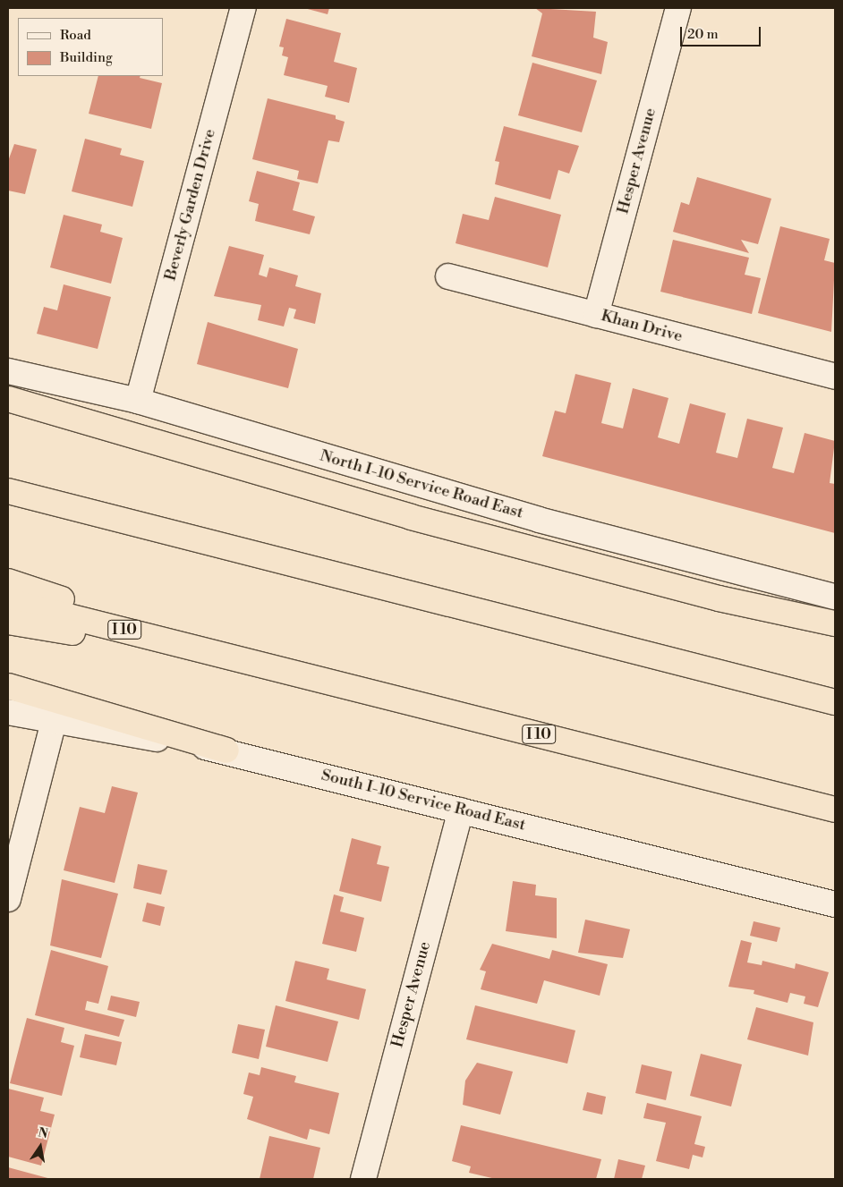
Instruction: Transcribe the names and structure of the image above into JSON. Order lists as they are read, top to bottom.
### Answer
{
  "streets": {
    "highway": ["I 10"],
    "street": [
      "Hesper Avenue",
      "Beverly Garden Drive",
      "Khan Drive",
      "North I-10 Service Road East",
      "South I-10 Service Road East"
    ]
  },
  "crossings": [
    ["Hesper Avenue", "Khan Drive"],
    ["Hesper Avenue", "South I-10 Service Road East"],
    ["Beverly Garden Drive", "North I-10 Service Road East"]
  ],
  "legend": ["Road", "Building"],
  "scale_bar": "20 m",
  "north": "top"
}
